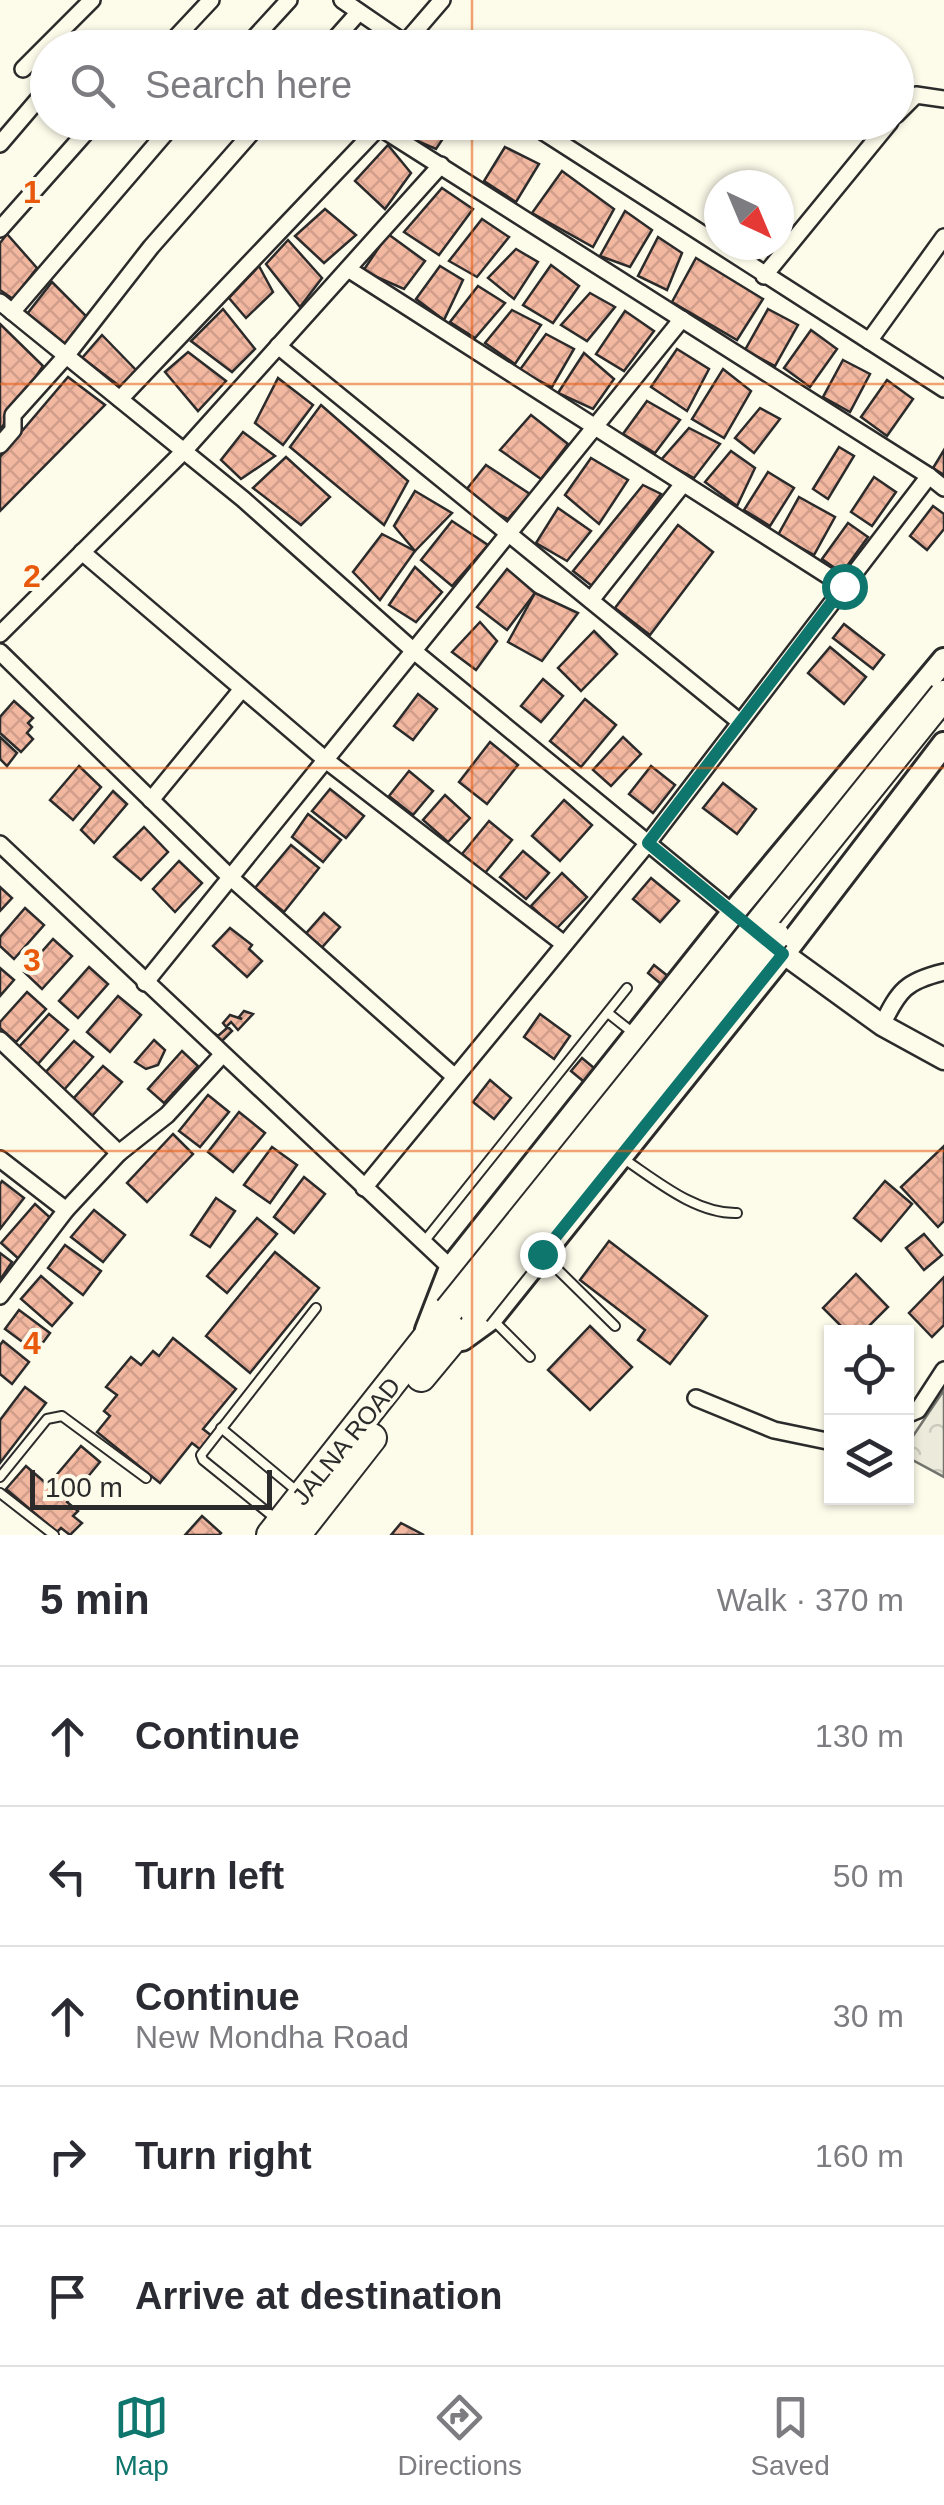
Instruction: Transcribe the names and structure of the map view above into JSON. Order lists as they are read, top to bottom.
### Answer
{
  "streets": {
    "highway": ["JALNA ROAD"]
  },
  "scale_bar": "100 m",
  "north": "bottom right",
  "page": {
    "search": "Search here",
    "scale": "100 m",
    "heading": ["5 min", "Walk · 370 m"],
    "list": [
      ["Continue", "130 m"],
      ["Turn left", "50 m"],
      ["Continue", "New Mondha Road", "30 m"],
      ["Turn right", "160 m"],
      "Arrive at destination"
    ],
    "nav": ["Map", "Directions", "Saved"]
  },
  "grid": {
    "rows": [
      "1",
      "2",
      "3",
      "4"
    ]
  }
}
